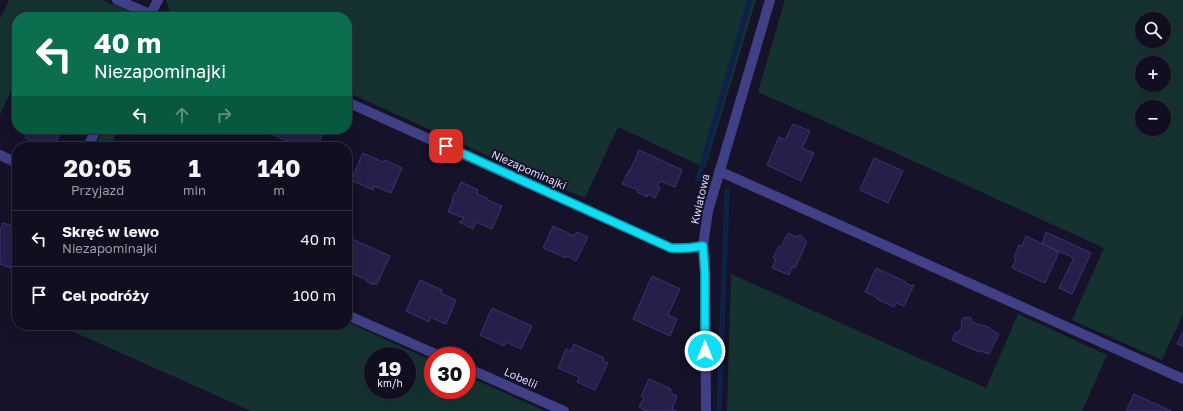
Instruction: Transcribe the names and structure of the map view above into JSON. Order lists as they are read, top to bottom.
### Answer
{
  "streets": {
    "street": ["Niezapominajki", "Kwiatowa", "Lobelii"]
  },
  "crossings": [
    ["Niezapominajki", "Kwiatowa"]
  ],
  "page": {
    "map_buttons": ["+", "−"],
    "turn": ["40 m", "Niezapominajki"],
    "eta": [
      "20:05",
      "Przyjazd",
      "1",
      "min",
      "140",
      "m"
    ],
    "list": [
      {
        "name": "Skręć w lewo",
        "note": "Niezapominajki",
        "value": "40 m"
      },
      {
        "name": "Cel podróży",
        "value": "100 m"
      }
    ],
    "speed": "19 km/h",
    "limit": "30"
  }
}
